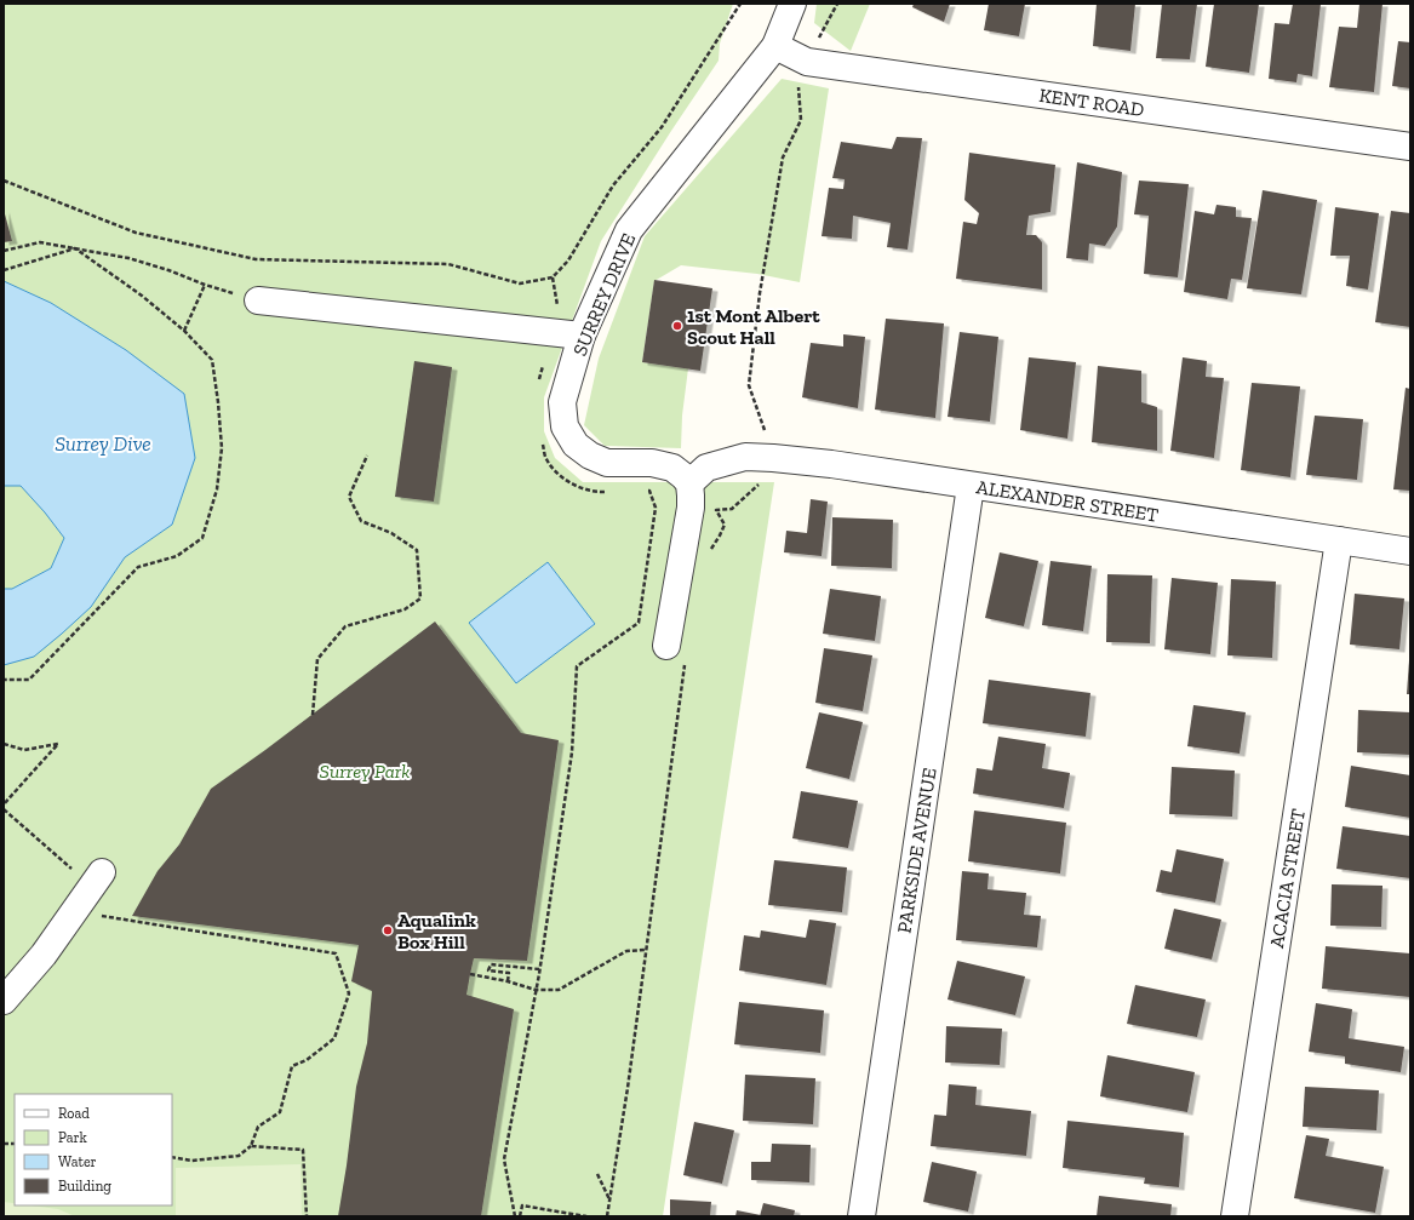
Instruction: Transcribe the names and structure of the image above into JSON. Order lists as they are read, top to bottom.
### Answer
{
  "streets": {
    "street": [
      "KENT ROAD",
      "SURREY DRIVE",
      "ALEXANDER STREET",
      "PARKSIDE AVENUE",
      "ACACIA STREET"
    ]
  },
  "crossings": [
    ["KENT ROAD", "SURREY DRIVE"],
    ["SURREY DRIVE", "ALEXANDER STREET"],
    ["ALEXANDER STREET", "PARKSIDE AVENUE"],
    ["ALEXANDER STREET", "ACACIA STREET"]
  ],
  "water": ["Surrey Dive"],
  "parks": ["Surrey Park"],
  "places": ["1st Mont Albert Scout Hall", "Aqualink Box Hill"],
  "legend": [
    "Road",
    "Park",
    "Water",
    "Building"
  ]
}
